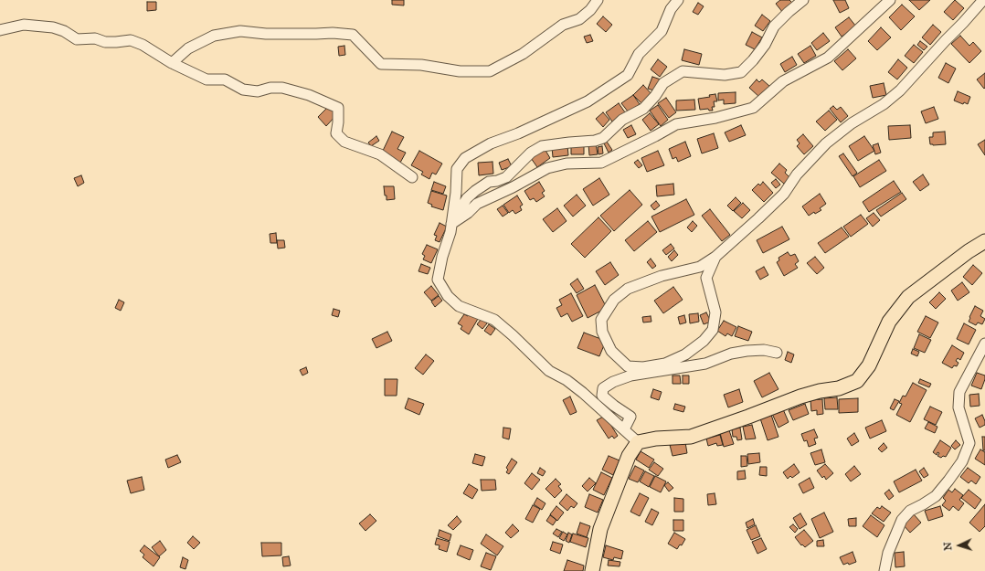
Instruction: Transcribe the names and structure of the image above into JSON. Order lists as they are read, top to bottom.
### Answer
{
  "north": "left"
}
